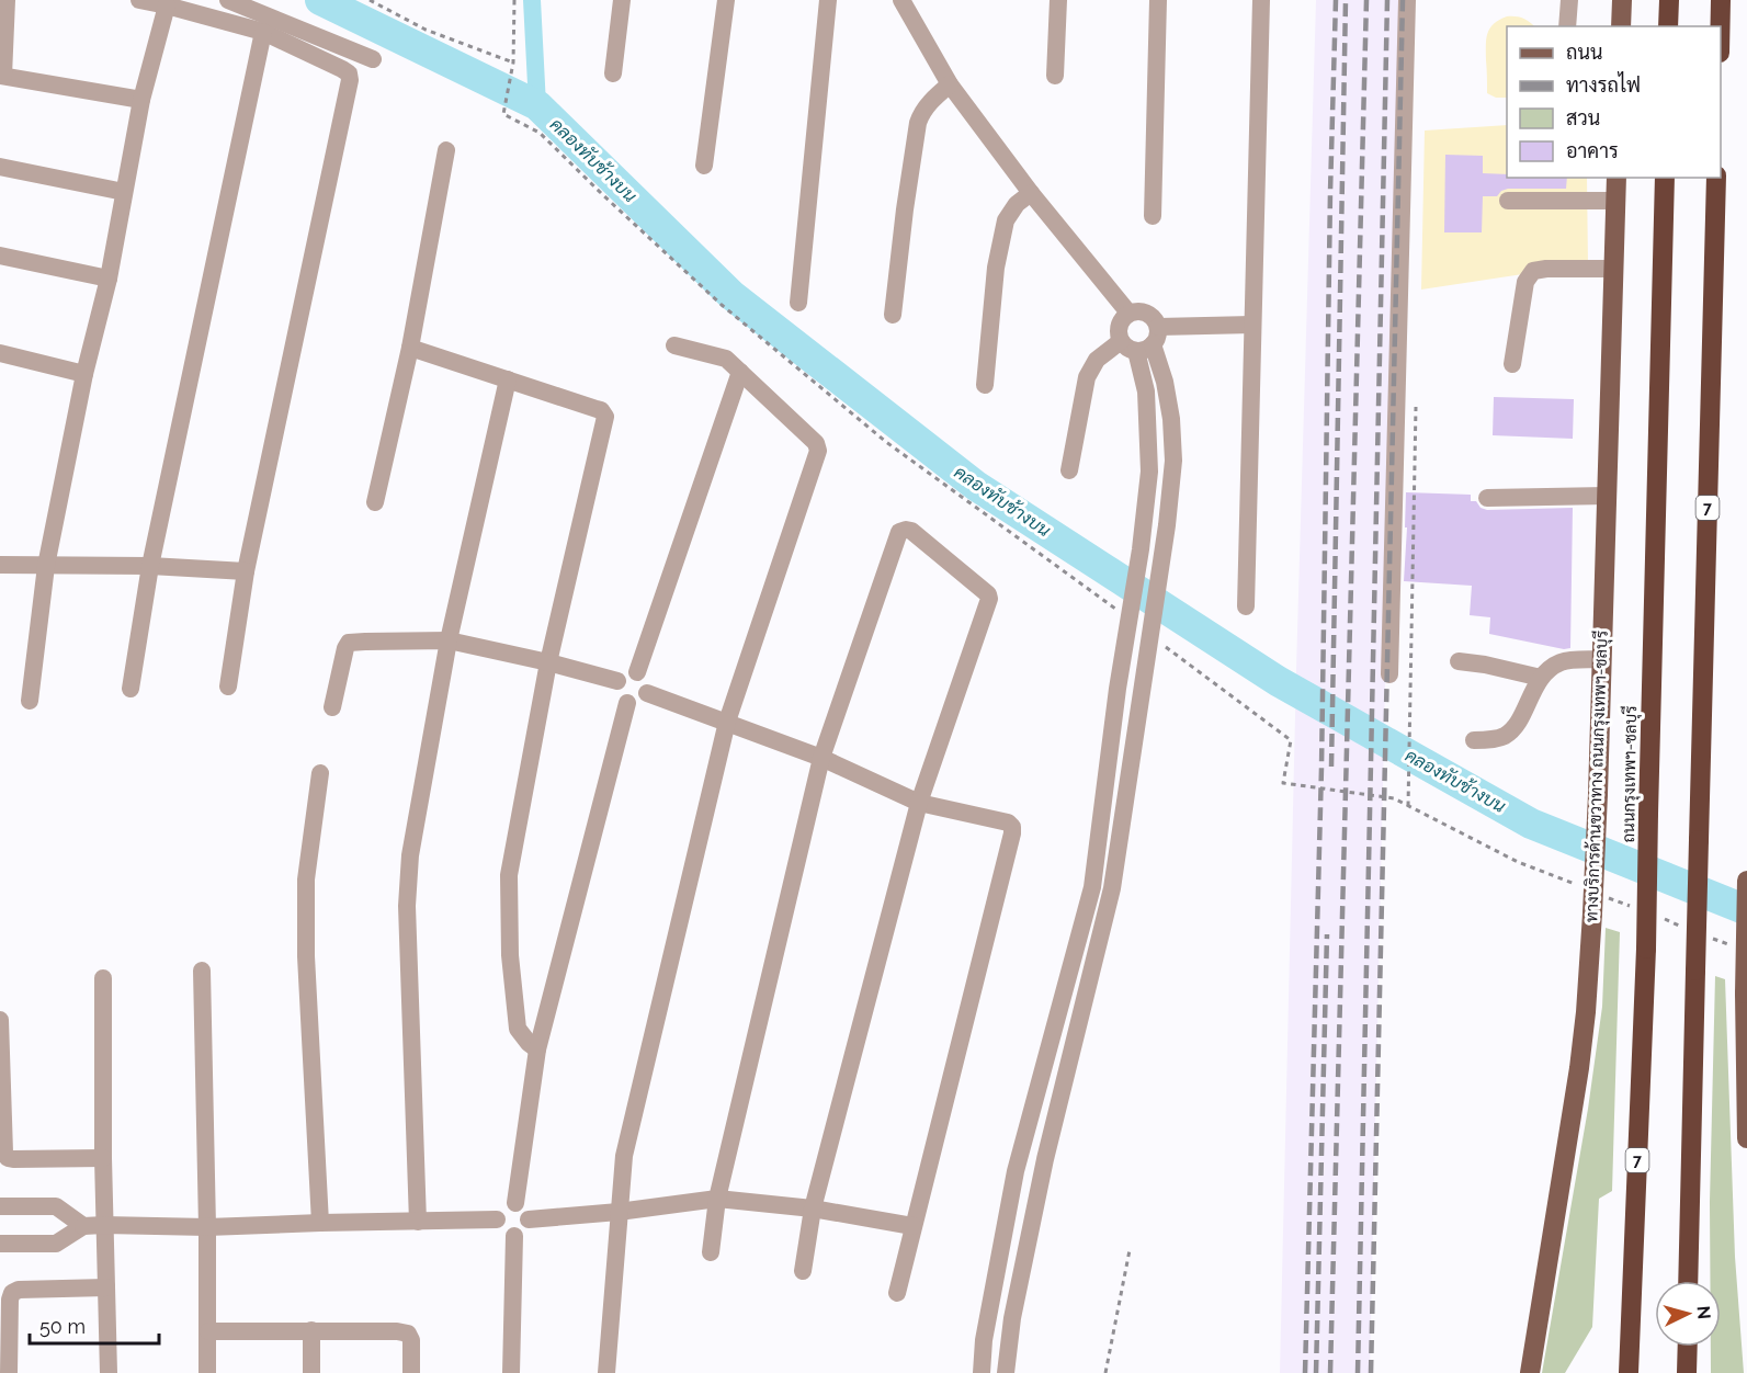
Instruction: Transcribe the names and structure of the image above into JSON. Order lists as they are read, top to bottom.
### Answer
{
  "streets": {
    "highway": ["7", "ถนนกรุงเทพฯ-ชลบุรี"],
    "main road": ["ทางบริการด้านขวาทาง ถนนกรุงเทพฯ-ชลบุรี"]
  },
  "water": ["คลองทับช้างบน"],
  "legend": [
    "ถนน",
    "ทางรถไฟ",
    "สวน",
    "อาคาร"
  ],
  "scale_bar": "50 m",
  "north": "right"
}
